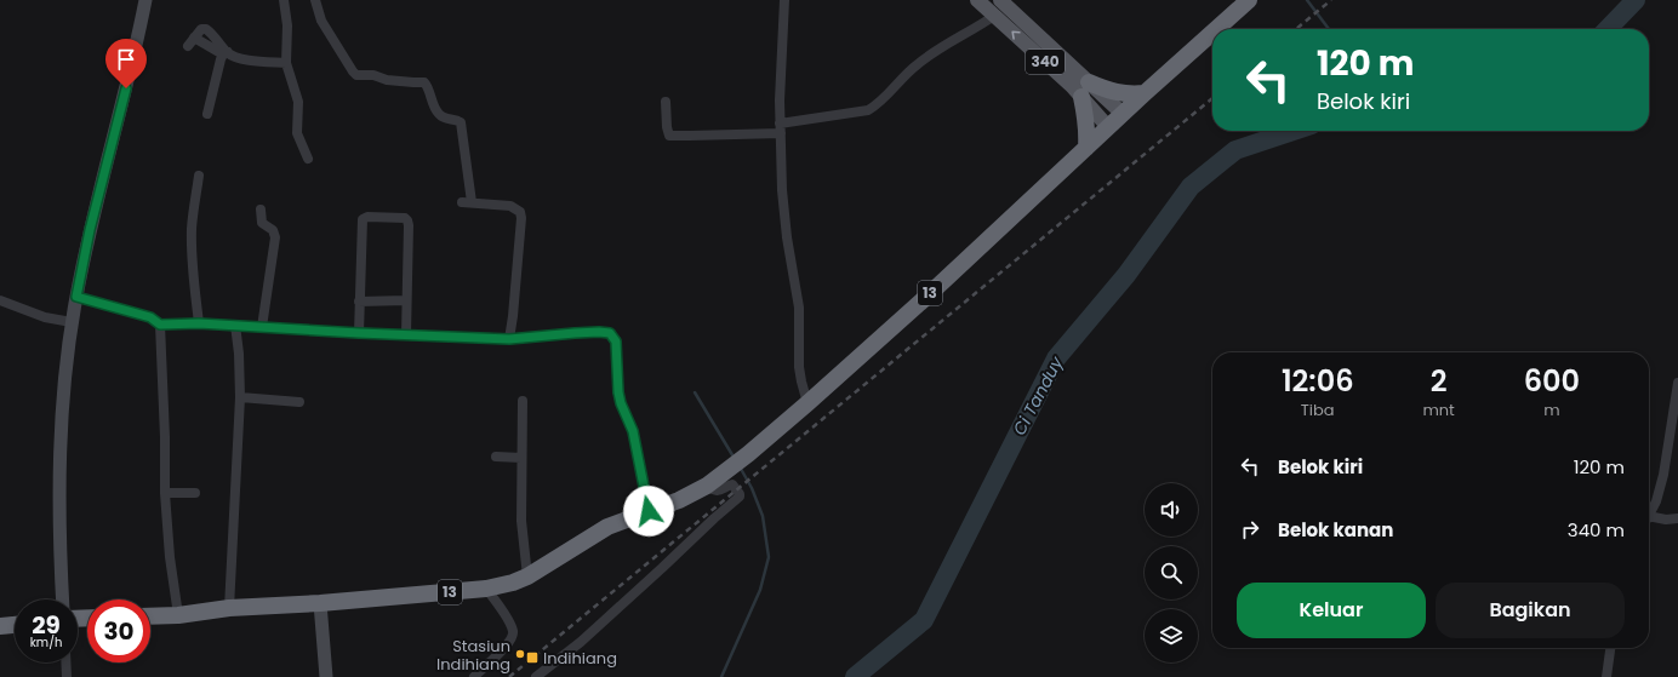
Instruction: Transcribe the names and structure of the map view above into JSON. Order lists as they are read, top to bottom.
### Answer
{
  "streets": {
    "highway": ["13"],
    "main road": ["340"]
  },
  "crossings": [
    ["340", "13"]
  ],
  "water": ["Ci Tanduy"],
  "places": {
    "other": ["Stasiun Indihiang"],
    "transit": ["Indihiang"]
  },
  "page": {
    "turn": ["120 m", "Belok kiri"],
    "eta": [
      "12:06",
      "Tiba",
      "2",
      "mnt",
      "600",
      "m"
    ],
    "list": [
      {
        "name": "Belok kiri",
        "value": "120 m"
      },
      {
        "name": "Belok kanan",
        "value": "340 m"
      }
    ],
    "buttons": ["Keluar", "Bagikan"],
    "speed": "29 km/h",
    "limit": "30"
  }
}
